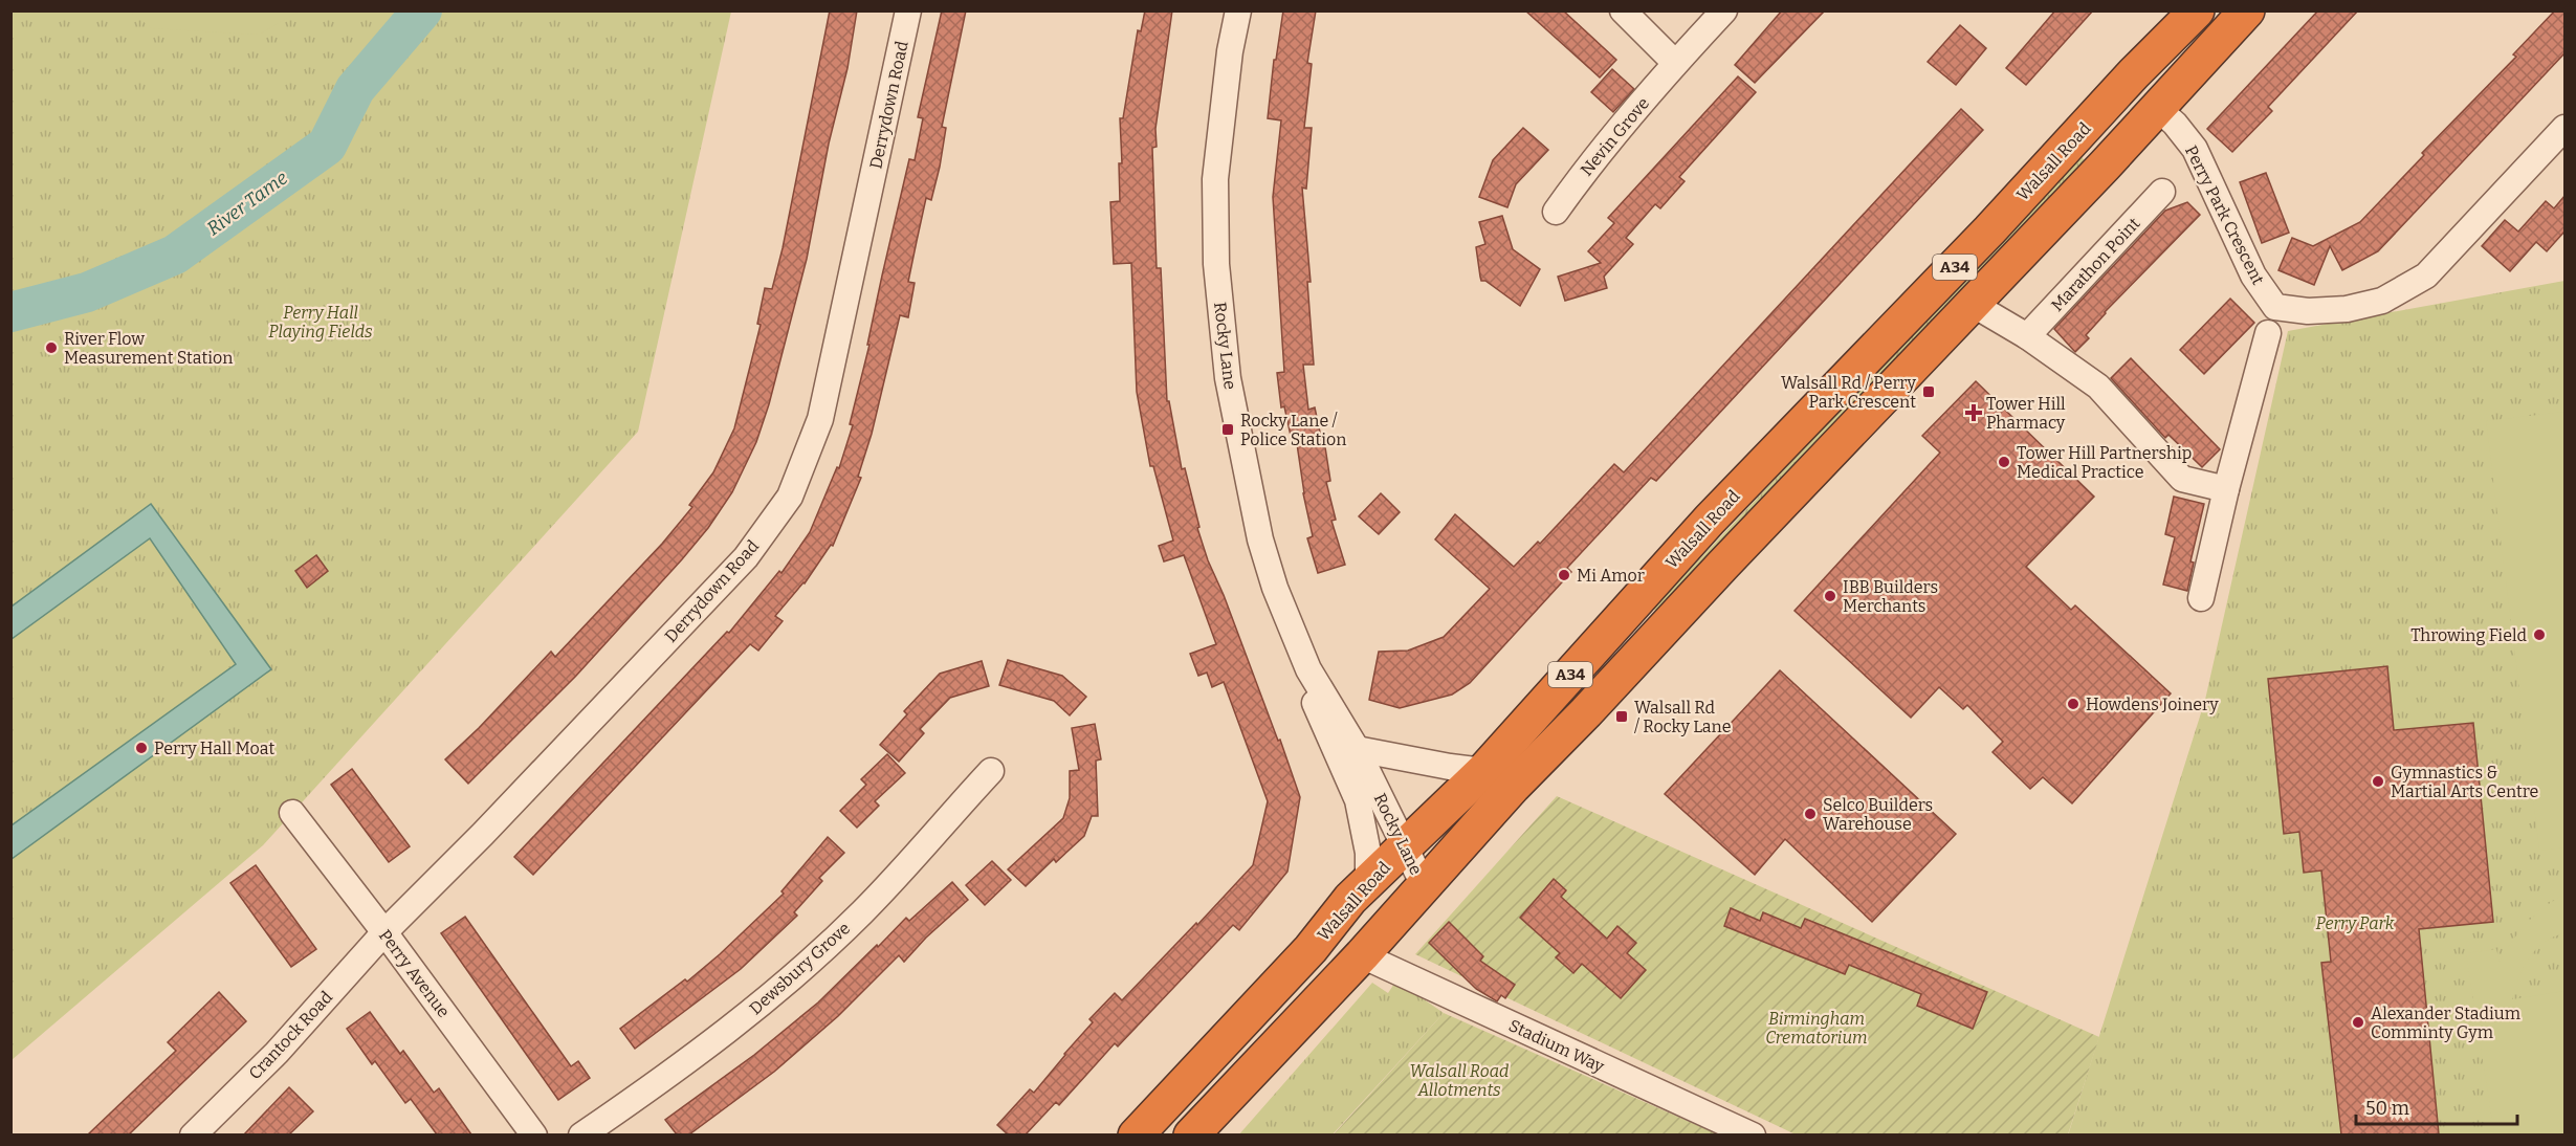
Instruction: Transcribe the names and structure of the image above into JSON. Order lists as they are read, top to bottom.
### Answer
{
  "streets": {
    "highway": ["Walsall Road", "A34"],
    "street": [
      "Derrydown Road",
      "Nevin Grove",
      "Perry Park Crescent",
      "Marathon Point",
      "Rocky Lane",
      "Dewsbury Grove",
      "Perry Avenue",
      "Crantock Road",
      "Stadium Way"
    ]
  },
  "crossings": [
    ["Derrydown Road", "Perry Avenue"],
    ["Derrydown Road", "Crantock Road"],
    ["Walsall Road", "Rocky Lane"],
    ["Perry Park Crescent", "A34"],
    ["A34", "Rocky Lane"],
    ["A34", "Stadium Way"],
    ["Perry Avenue", "Crantock Road"]
  ],
  "water": ["River Tame"],
  "parks": [
    "Perry Hall Playing Fields",
    "Perry Park",
    "Birmingham Crematorium",
    "Walsall Road Allotments"
  ],
  "places": {
    "other": [
      "River Flow Measurement Station",
      "Tower Hill Partnership Medical Practice",
      "Mi Amor",
      "IBB Builders Merchants",
      "Throwing Field",
      "Howdens Joinery",
      "Perry Hall Moat",
      "Gymnastics & Martial Arts Centre",
      "Selco Builders Warehouse",
      "Alexander Stadium Comminty Gym"
    ],
    "transit": ["Walsall Rd / Perry Park Crescent", "Rocky Lane / Police Station", "Walsall Rd / Rocky Lane"],
    "health": ["Tower Hill Pharmacy"]
  },
  "scale_bar": "50 m"
}
